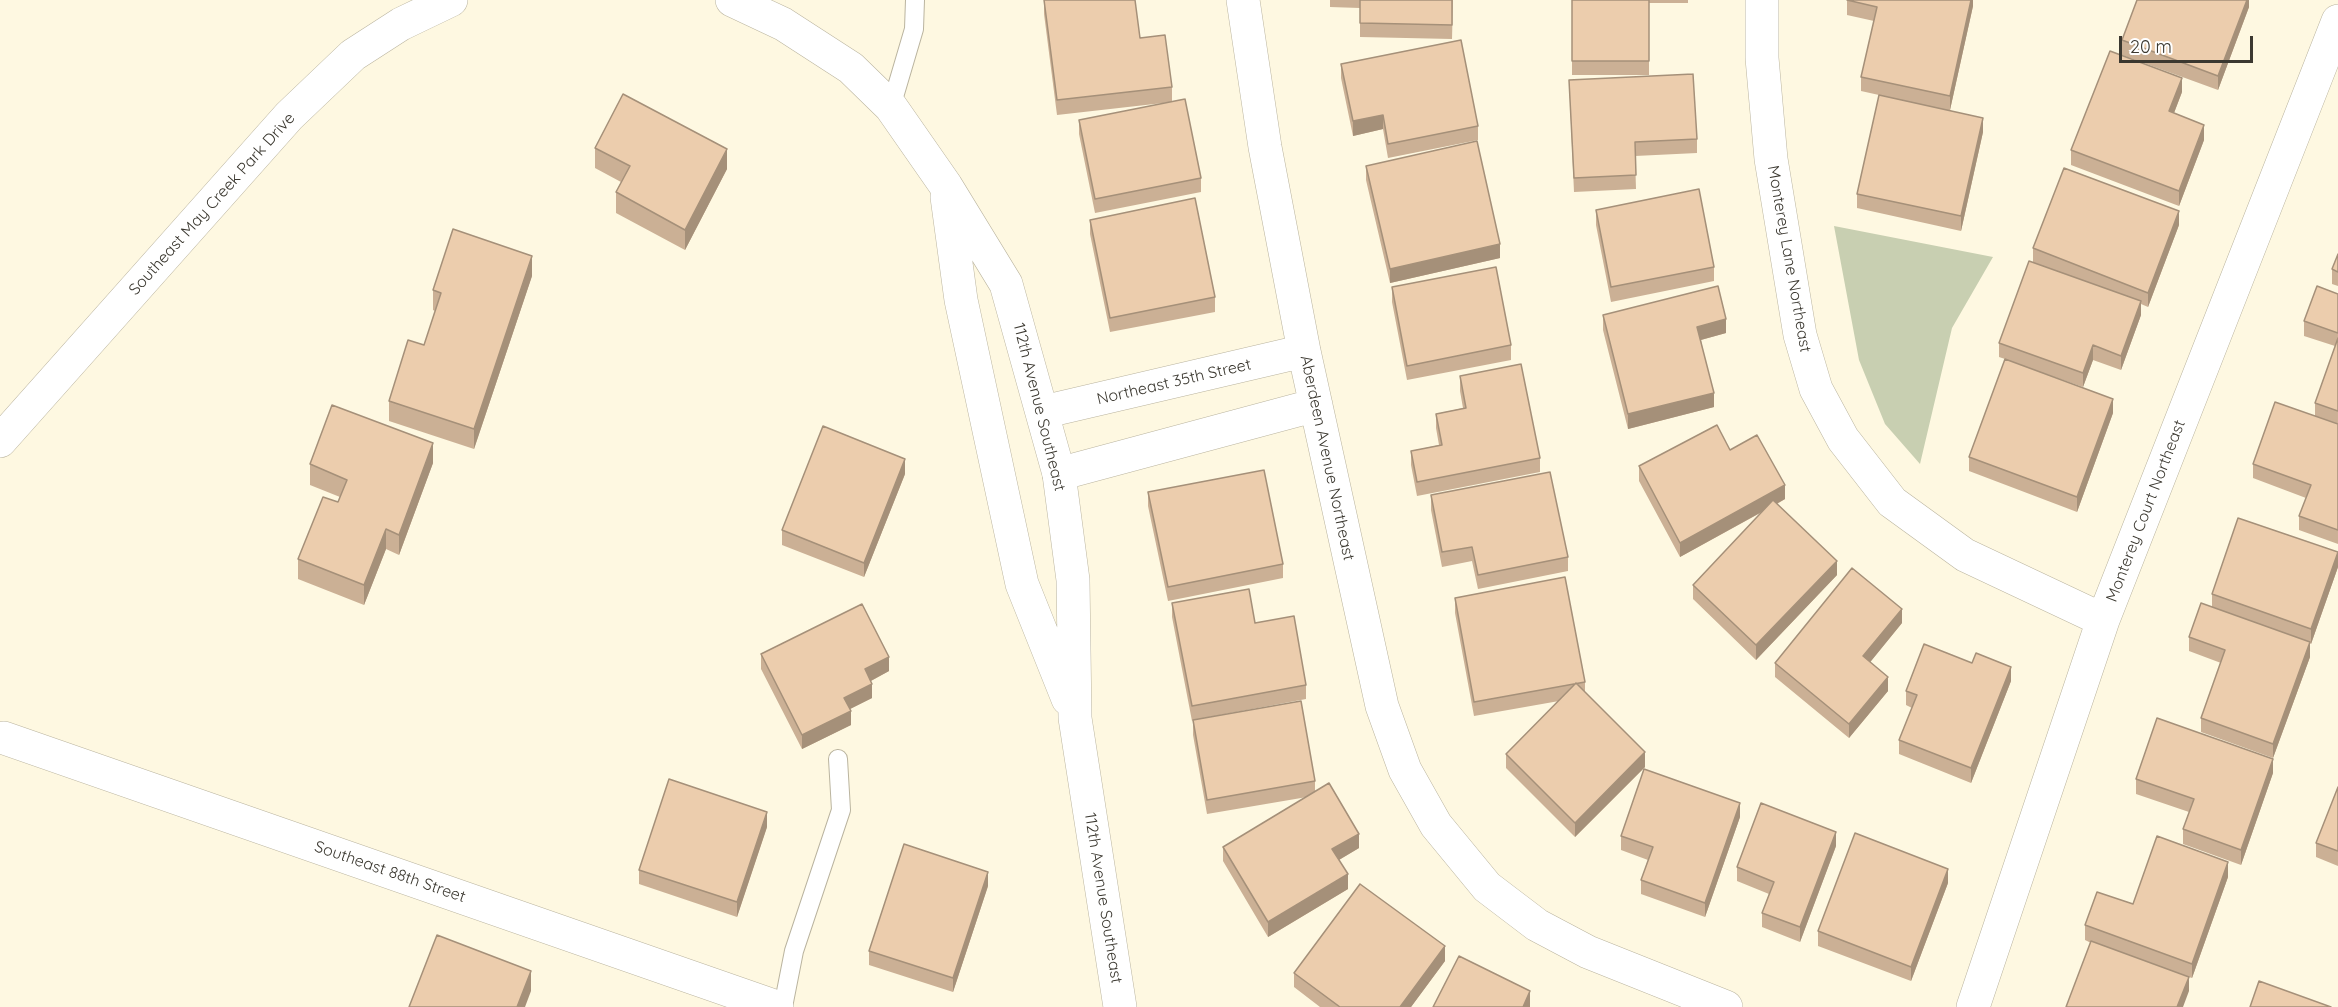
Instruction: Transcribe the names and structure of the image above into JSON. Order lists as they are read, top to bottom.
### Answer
{
  "streets": {
    "street": [
      "Southeast May Creek Park Drive",
      "Monterey Lane Northeast",
      "Northeast 35th Street",
      "112th Avenue Southeast",
      "Aberdeen Avenue Northeast",
      "Monterey Court Northeast",
      "Southeast 88th Street"
    ]
  },
  "crossings": [
    ["Monterey Lane Northeast", "Monterey Court Northeast"],
    ["Northeast 35th Street", "112th Avenue Southeast"],
    ["Northeast 35th Street", "Aberdeen Avenue Northeast"]
  ],
  "scale_bar": "20 m"
}
